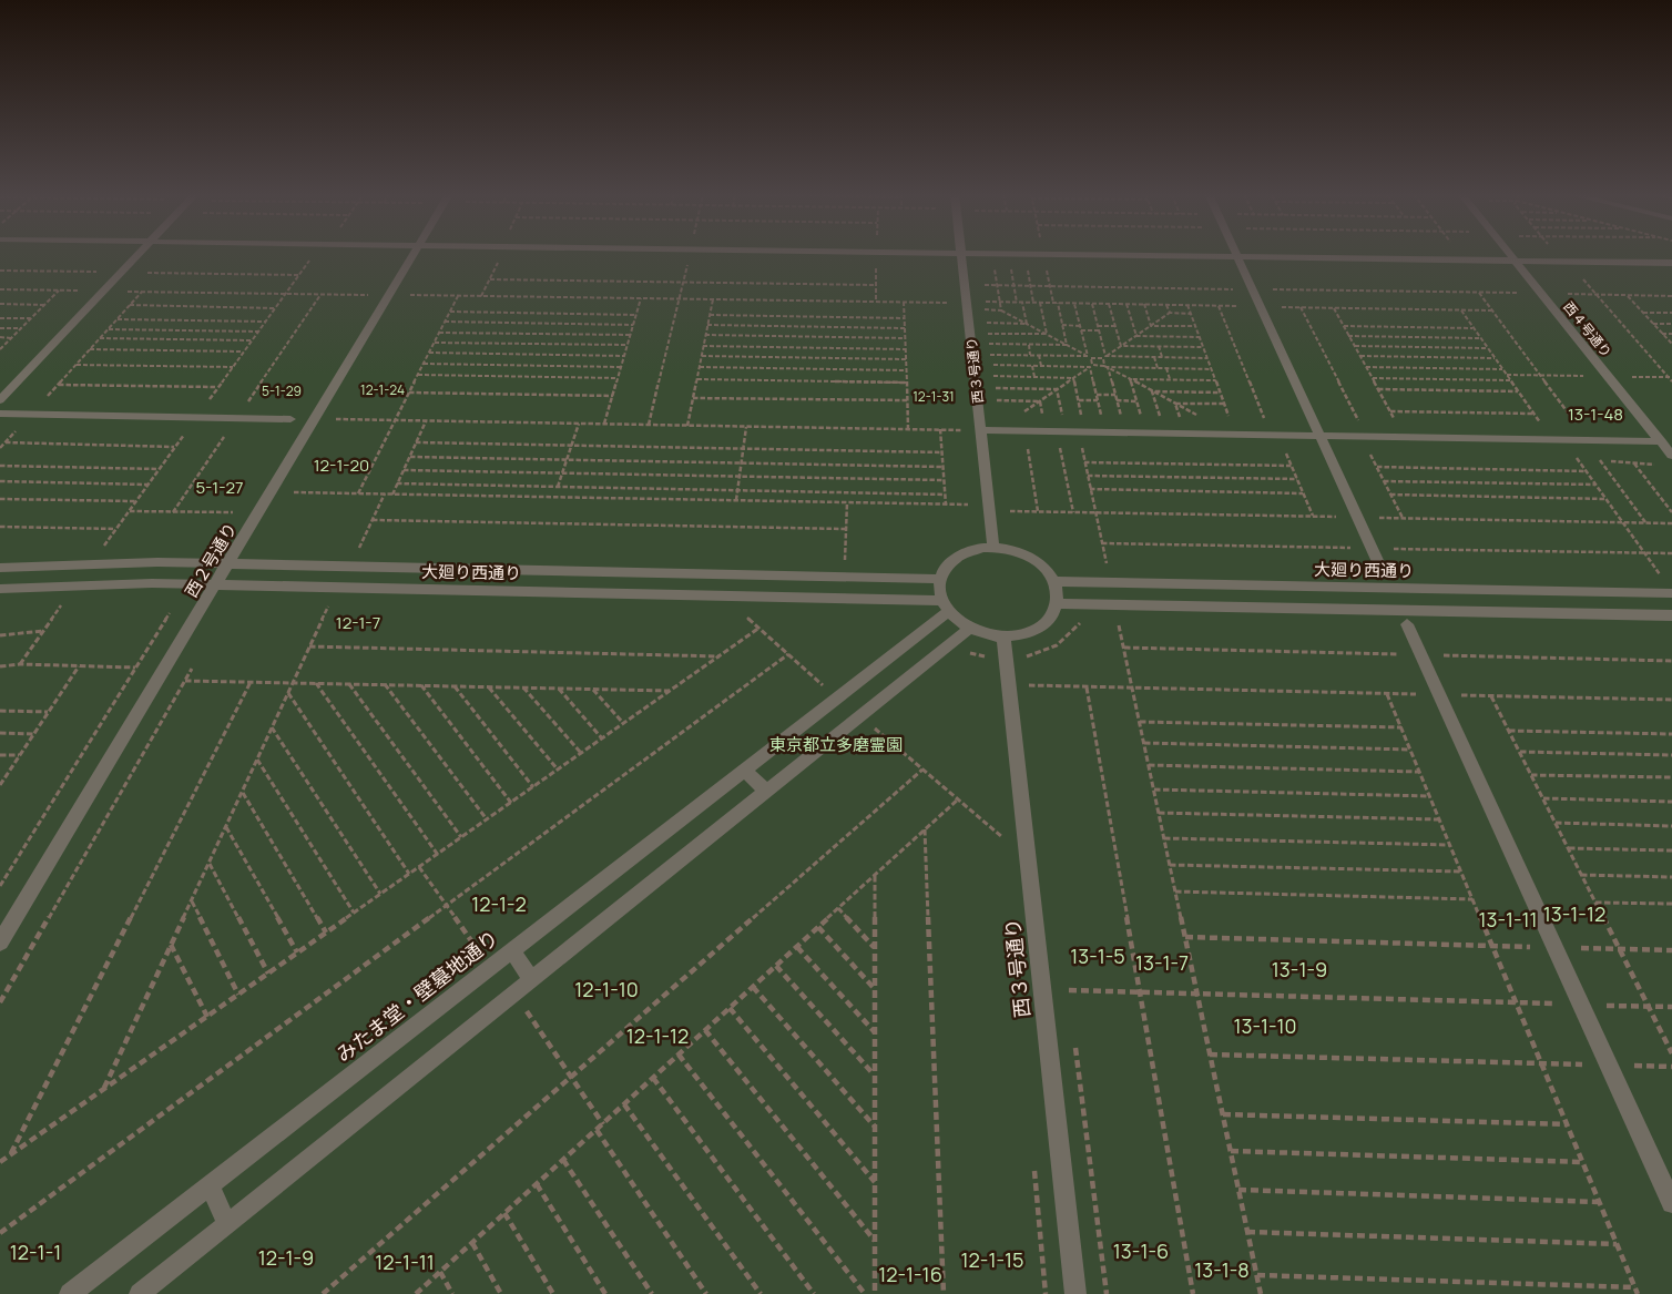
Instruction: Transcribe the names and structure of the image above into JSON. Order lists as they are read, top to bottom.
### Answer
{
  "streets": {
    "lane": [
      "西４号通り",
      "西３号通り",
      "西２号通り",
      "大廻り西通り",
      "みたま堂・壁墓地通り"
    ]
  },
  "crossings": [
    ["西３号通り", "大廻り西通り"],
    ["西３号通り", "みたま堂・壁墓地通り"],
    ["西２号通り", "大廻り西通り"],
    ["大廻り西通り", "みたま堂・壁墓地通り"]
  ],
  "parks": [
    "12-1-24",
    "5-1-29",
    "12-1-31",
    "13-1-48",
    "12-1-20",
    "5-1-27",
    "12-1-7",
    "東京都立多磨霊園",
    "12-1-2",
    "13-1-12",
    "13-1-11",
    "13-1-5",
    "13-1-7",
    "13-1-9",
    "12-1-10",
    "13-1-10",
    "12-1-12",
    "13-1-6",
    "12-1-1",
    "12-1-9",
    "12-1-15",
    "12-1-11",
    "13-1-8",
    "12-1-16"
  ]
}
